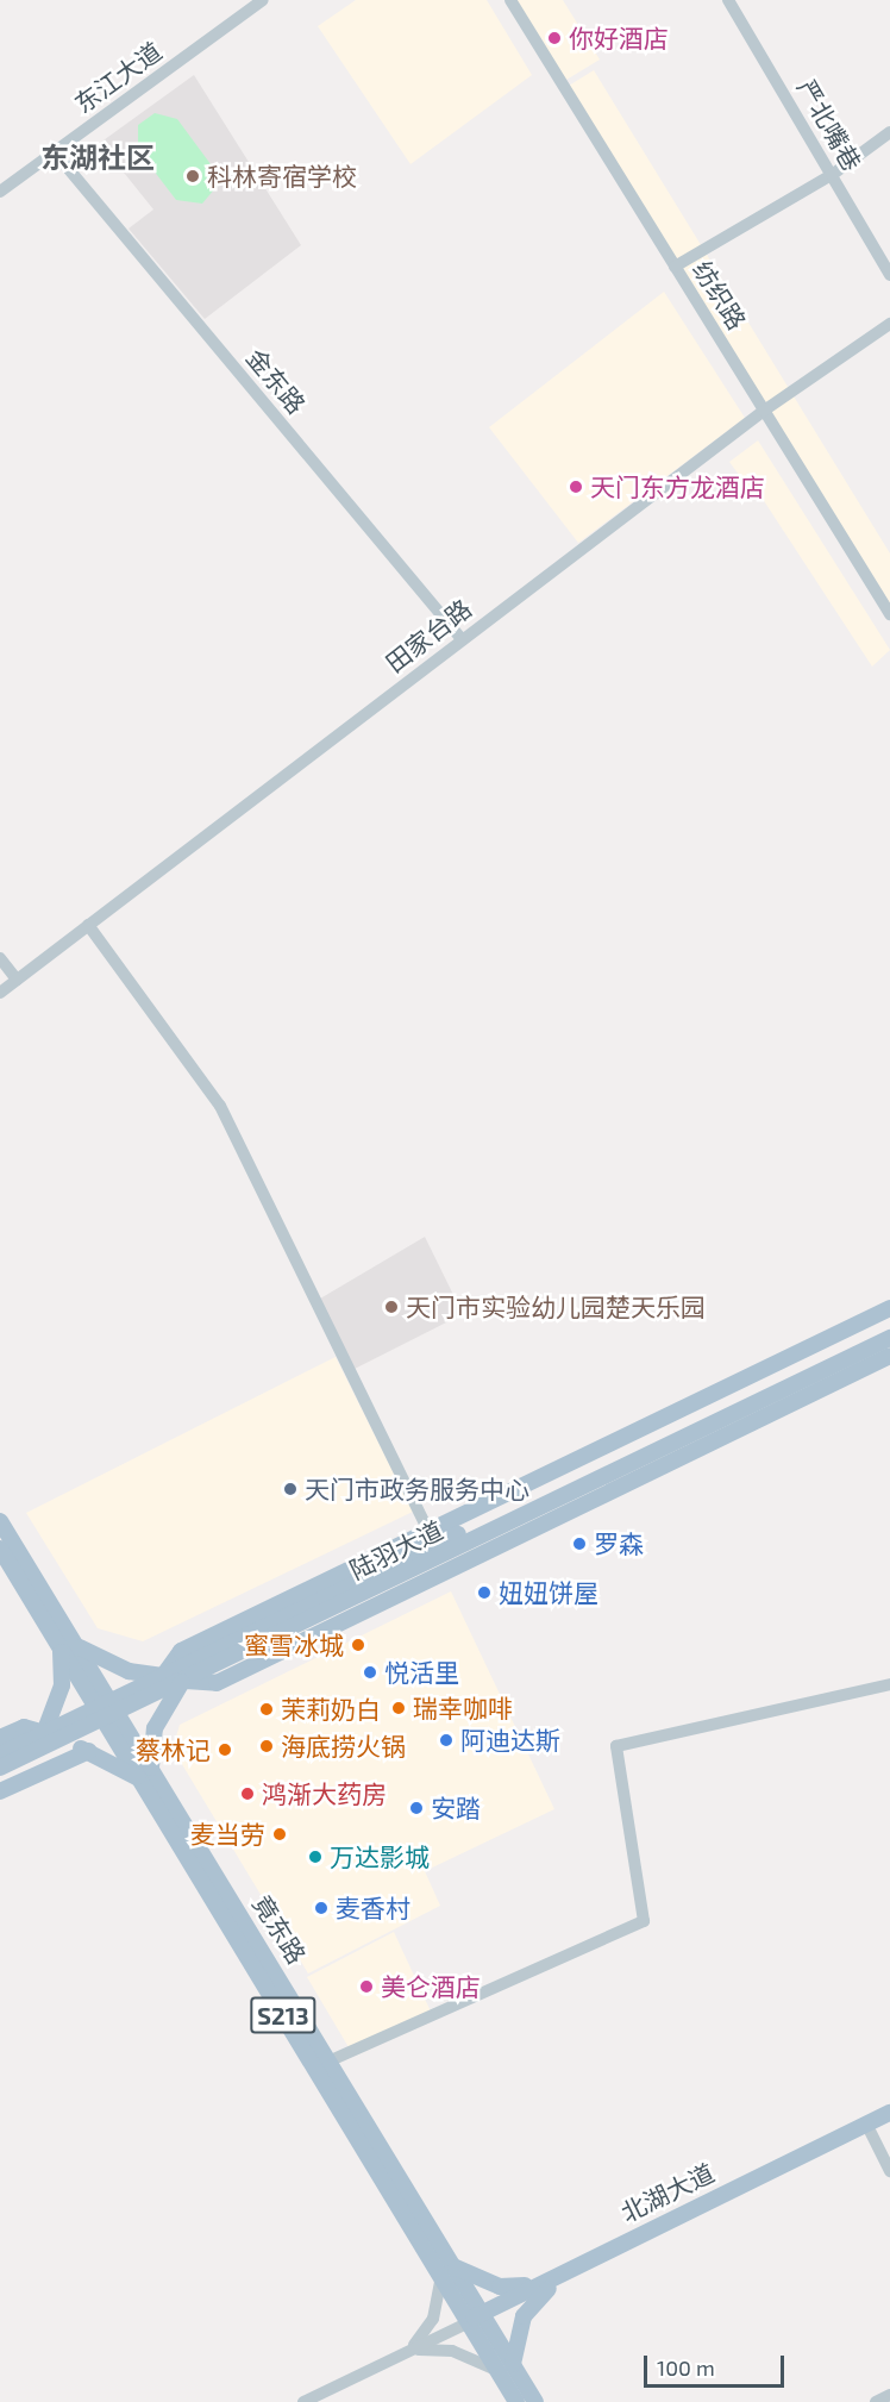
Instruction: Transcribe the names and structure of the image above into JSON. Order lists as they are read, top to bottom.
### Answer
{
  "streets": {
    "main road": [
      "陆羽大道",
      "竟东路",
      "S213",
      "北湖大道"
    ],
    "street": [
      "东江大道",
      "严北嘴巷",
      "纺织路",
      "金东路",
      "田家台路"
    ]
  },
  "crossings": [
    ["东江大道", "金东路"],
    ["纺织路", "田家台路"],
    ["金东路", "田家台路"],
    ["陆羽大道", "竟东路"],
    ["竟东路", "北湖大道"]
  ],
  "districts": ["东湖社区"],
  "places": [
    "你好酒店",
    "科林寄宿学校",
    "天门东方龙酒店",
    "天门市实验幼儿园楚天乐园",
    "天门市政务服务中心",
    "罗森",
    "妞妞饼屋",
    "蜜雪冰城",
    "悦活里",
    "瑞幸咖啡",
    "茉莉奶白",
    "阿迪达斯",
    "海底捞火锅",
    "蔡林记",
    "鸿渐大药房",
    "安踏",
    "麦当劳",
    "万达影城",
    "麦香村",
    "美仑酒店"
  ],
  "scale_bar": "100 m"
}
